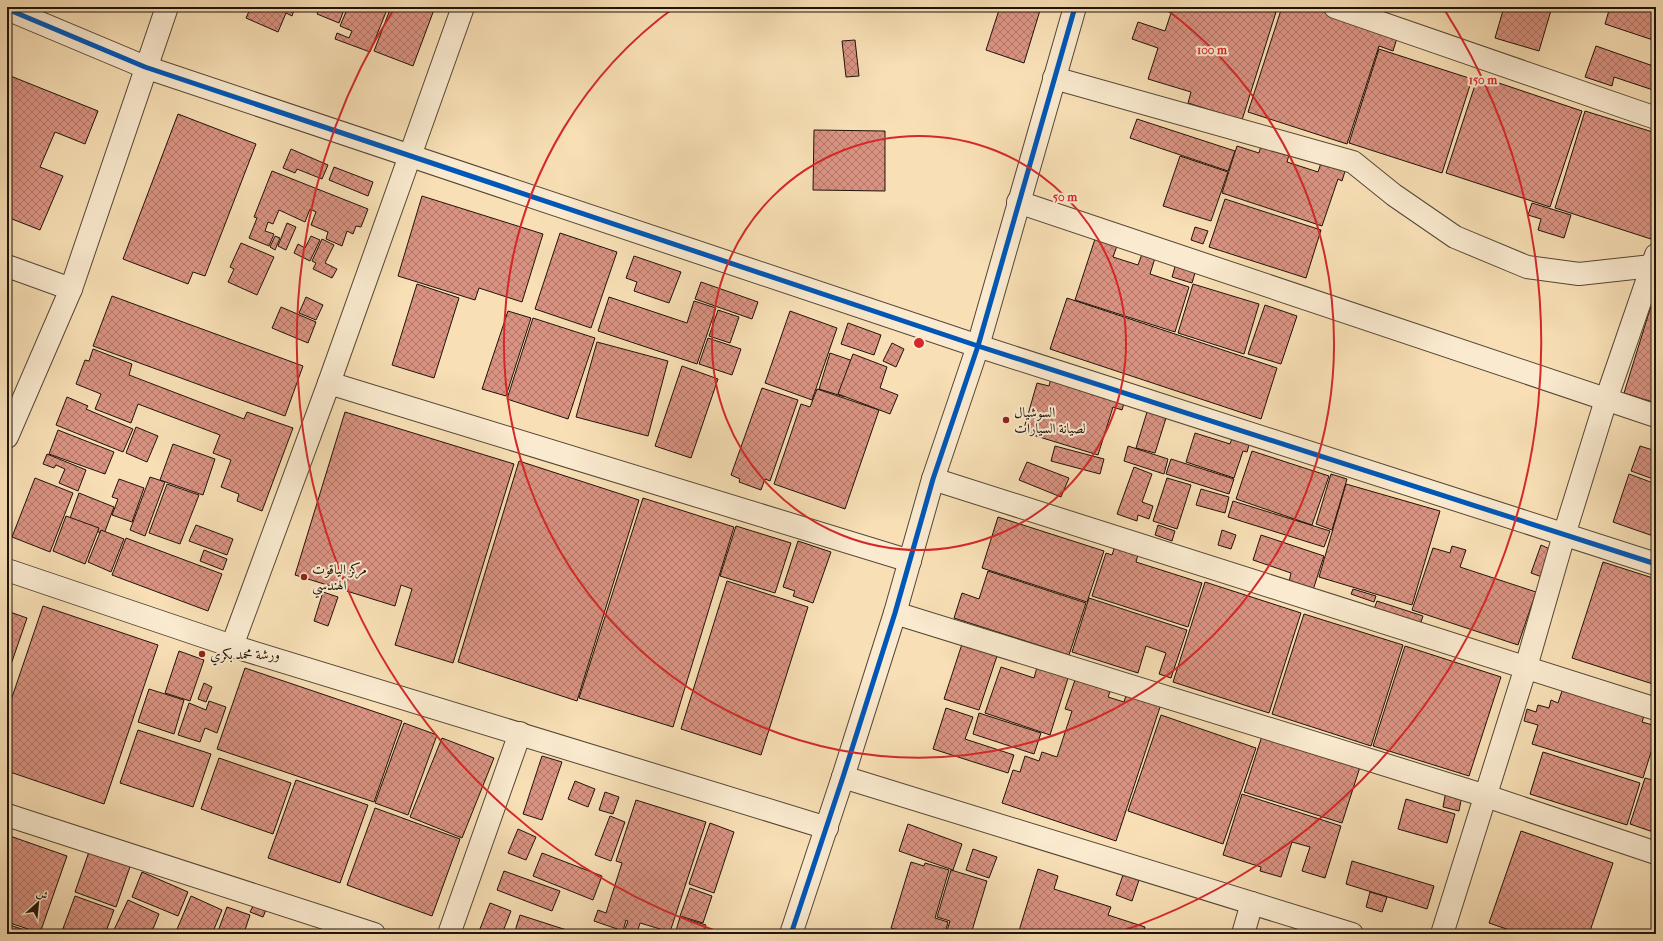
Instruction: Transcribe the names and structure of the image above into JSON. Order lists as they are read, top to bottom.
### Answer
{
  "places": ["السوشيال لصيانة السيارات", "مركز الياقوت الهندسي", "ورشة محمد بكري"],
  "north": "top right",
  "rings": ["100 m", "150 m", "50 m"]
}
